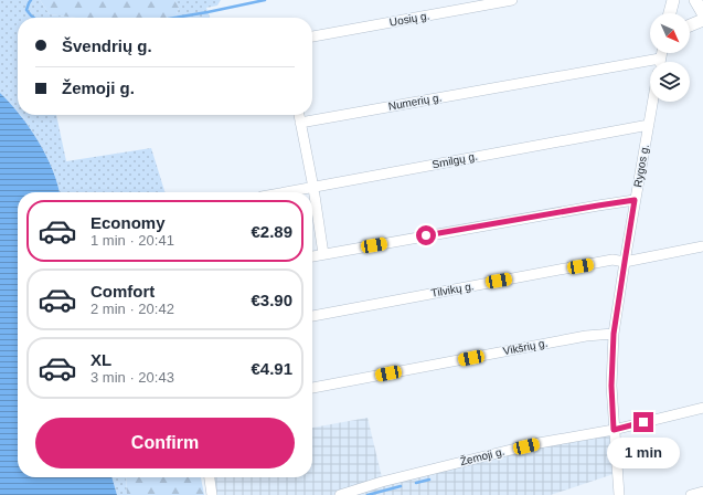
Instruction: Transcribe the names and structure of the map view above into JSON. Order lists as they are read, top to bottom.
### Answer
{
  "streets": {
    "street": [
      "Uosių g.",
      "Numerių g.",
      "Smilgų g.",
      "Rygos g.",
      "Tilvikų g.",
      "Vikšrių g.",
      "Žemoji g."
    ]
  },
  "crossings": [
    ["Smilgų g.", "Rygos g."],
    ["Rygos g.", "Tilvikų g."],
    ["Rygos g.", "Vikšrių g."],
    ["Rygos g.", "Žemoji g."]
  ],
  "north": "bottom right",
  "page": {
    "banner": ["Švendrių g.", "Žemoji g."],
    "list": [
      {
        "name": "Economy",
        "note": "1 min · 20:41",
        "value": "€2.89"
      },
      {
        "name": "Comfort",
        "note": "2 min · 20:42",
        "value": "€3.90"
      },
      {
        "name": "XL",
        "note": "3 min · 20:43",
        "value": "€4.91"
      }
    ],
    "buttons": "Confirm",
    "bubble": "1 min"
  }
}
